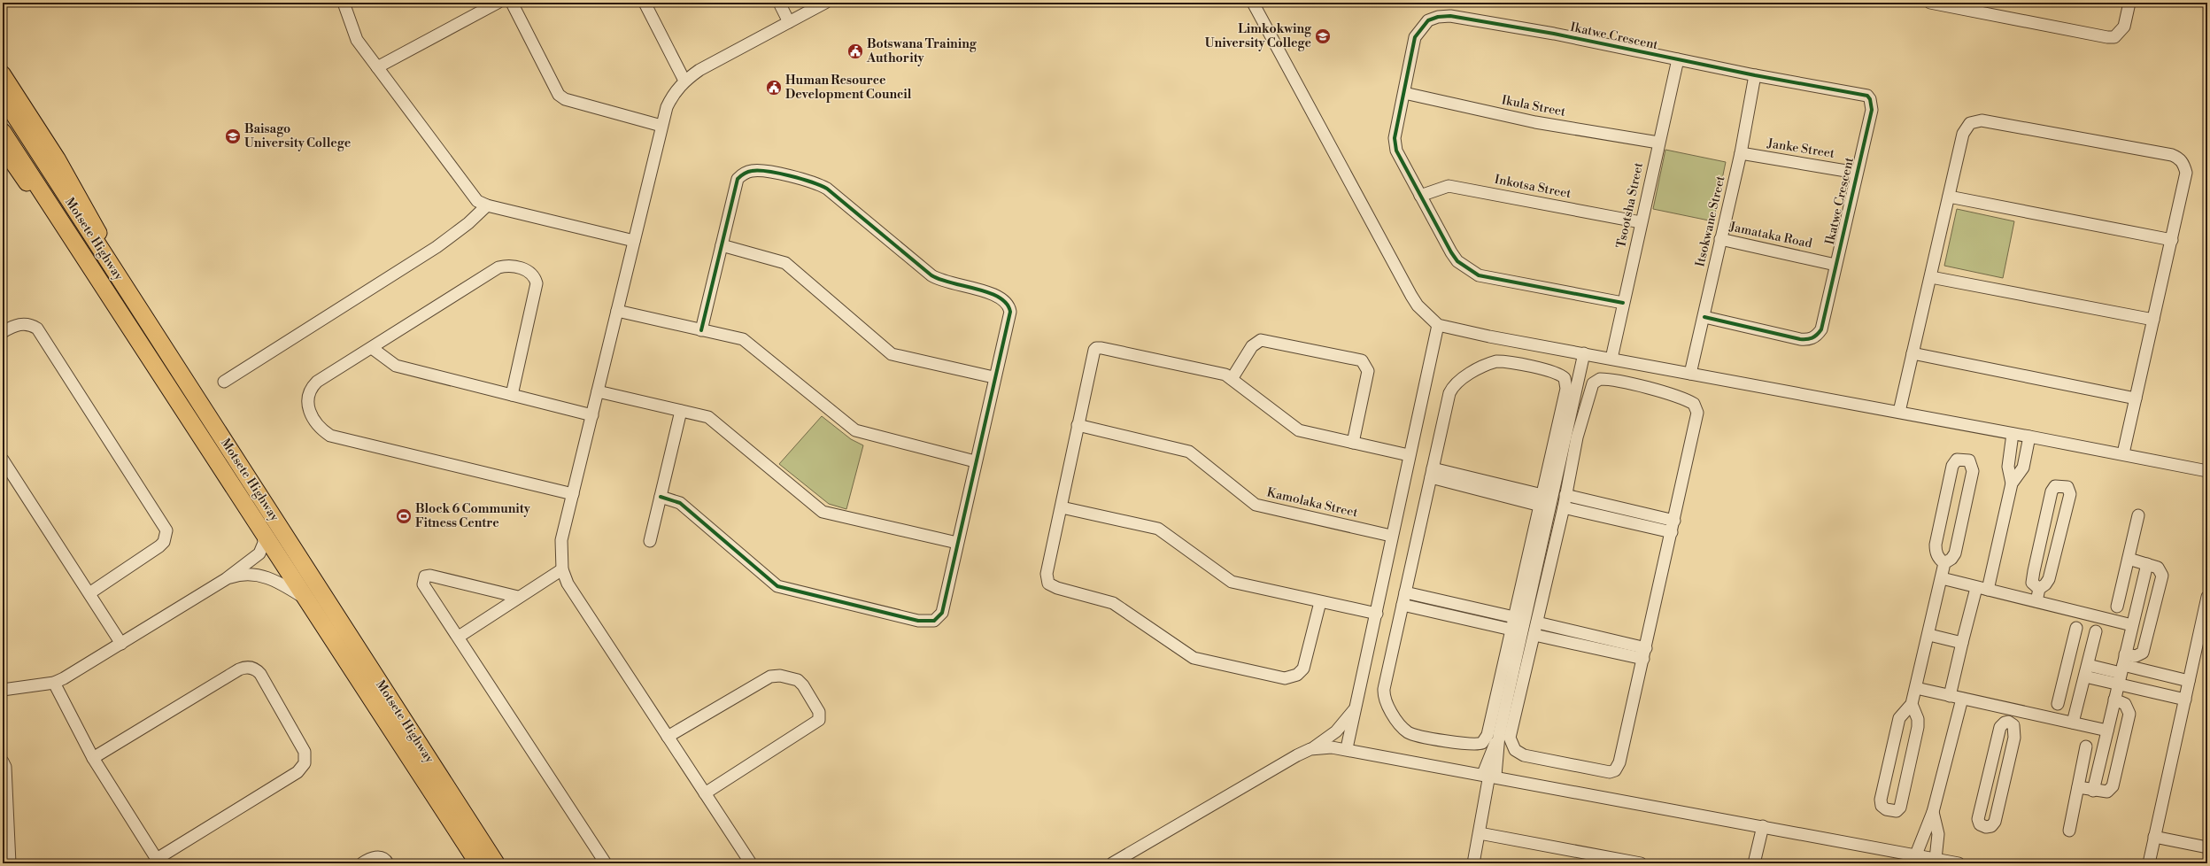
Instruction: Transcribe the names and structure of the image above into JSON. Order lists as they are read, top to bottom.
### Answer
{
  "streets": {
    "highway": ["Motsete Highway"],
    "street": [
      "Ikatwe Crescent",
      "Ikula Street",
      "Janke Street",
      "Inkotsa Street",
      "Tsootsha Street",
      "Itsokwane Street",
      "Jamataka Road",
      "Kamolaka Street"
    ]
  },
  "crossings": [
    ["Ikatwe Crescent", "Ikula Street"],
    ["Ikatwe Crescent", "Janke Street"],
    ["Ikatwe Crescent", "Inkotsa Street"],
    ["Ikatwe Crescent", "Tsootsha Street"],
    ["Ikatwe Crescent", "Itsokwane Street"],
    ["Ikatwe Crescent", "Jamataka Road"],
    ["Ikula Street", "Tsootsha Street"],
    ["Janke Street", "Itsokwane Street"],
    ["Inkotsa Street", "Tsootsha Street"],
    ["Itsokwane Street", "Jamataka Road"]
  ],
  "places": {
    "school or university": ["Limkokwing University College", "Baisago University College"],
    "public building": ["Botswana Training Authority", "Human Resource Development Council"],
    "sports": ["Block 6 Community Fitness Centre"]
  }
}
